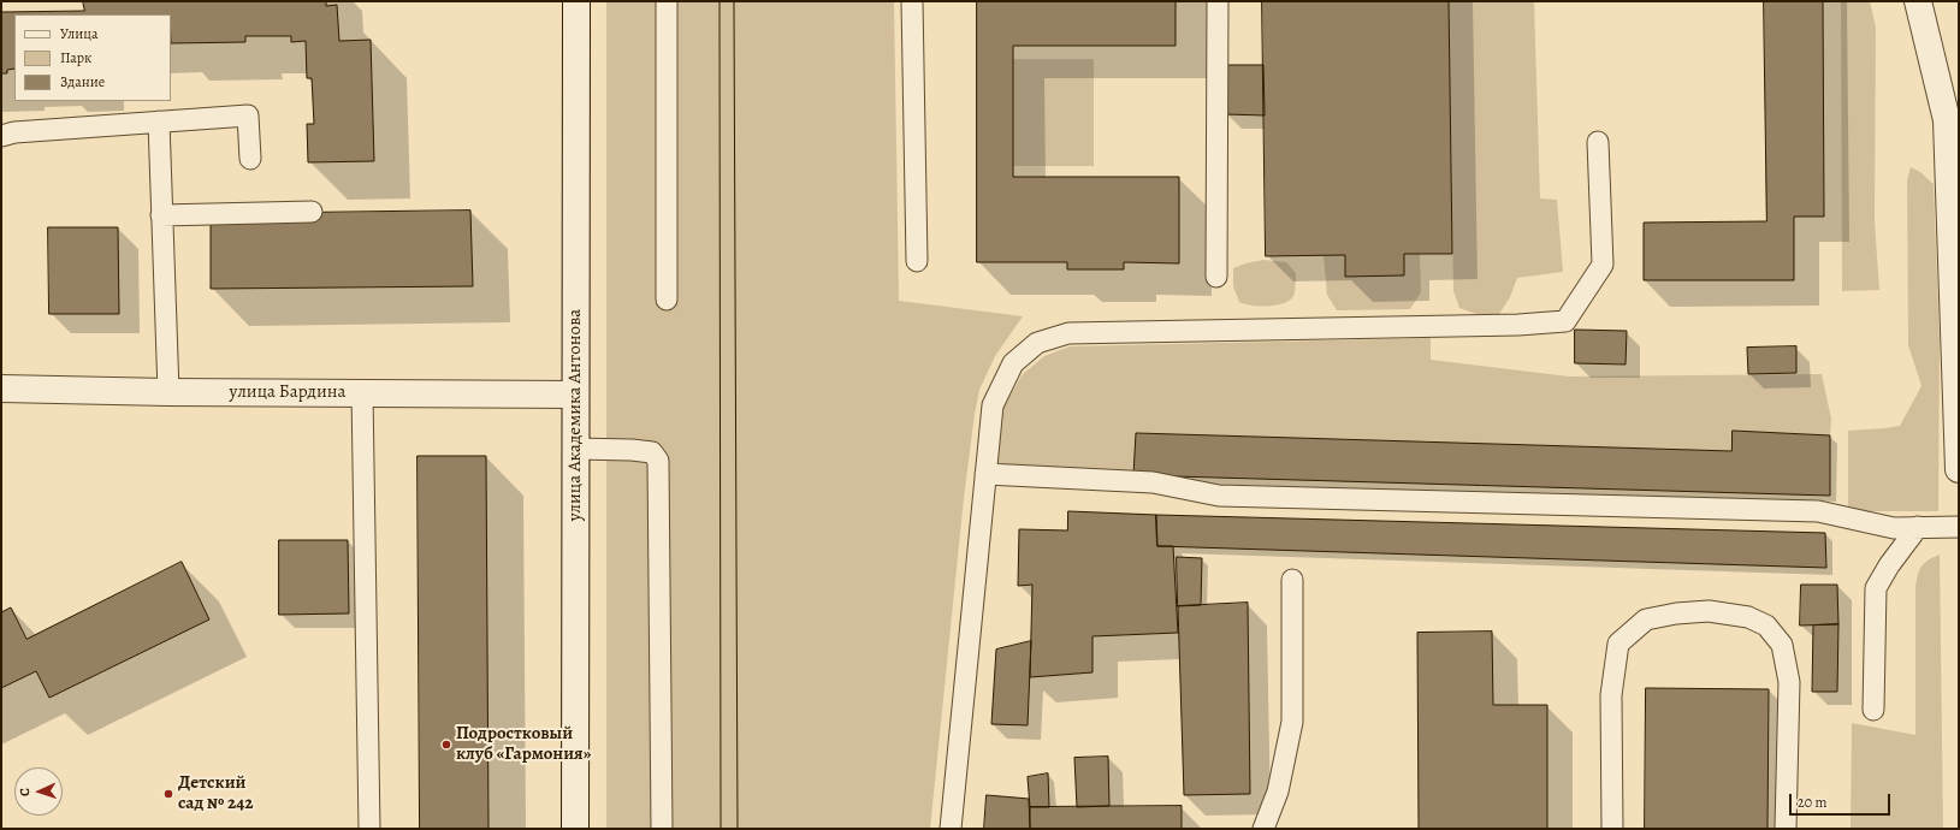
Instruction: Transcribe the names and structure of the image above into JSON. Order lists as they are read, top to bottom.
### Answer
{
  "streets": {
    "street": ["улица Бардина", "улица Академика Антонова"]
  },
  "crossings": [
    ["улица Бардина", "улица Академика Антонова"]
  ],
  "places": ["Подростковый клуб «Гармония»", "Детский сад № 242"],
  "legend": ["Улица", "Парк", "Здание"],
  "scale_bar": "20 m",
  "north": "left"
}
